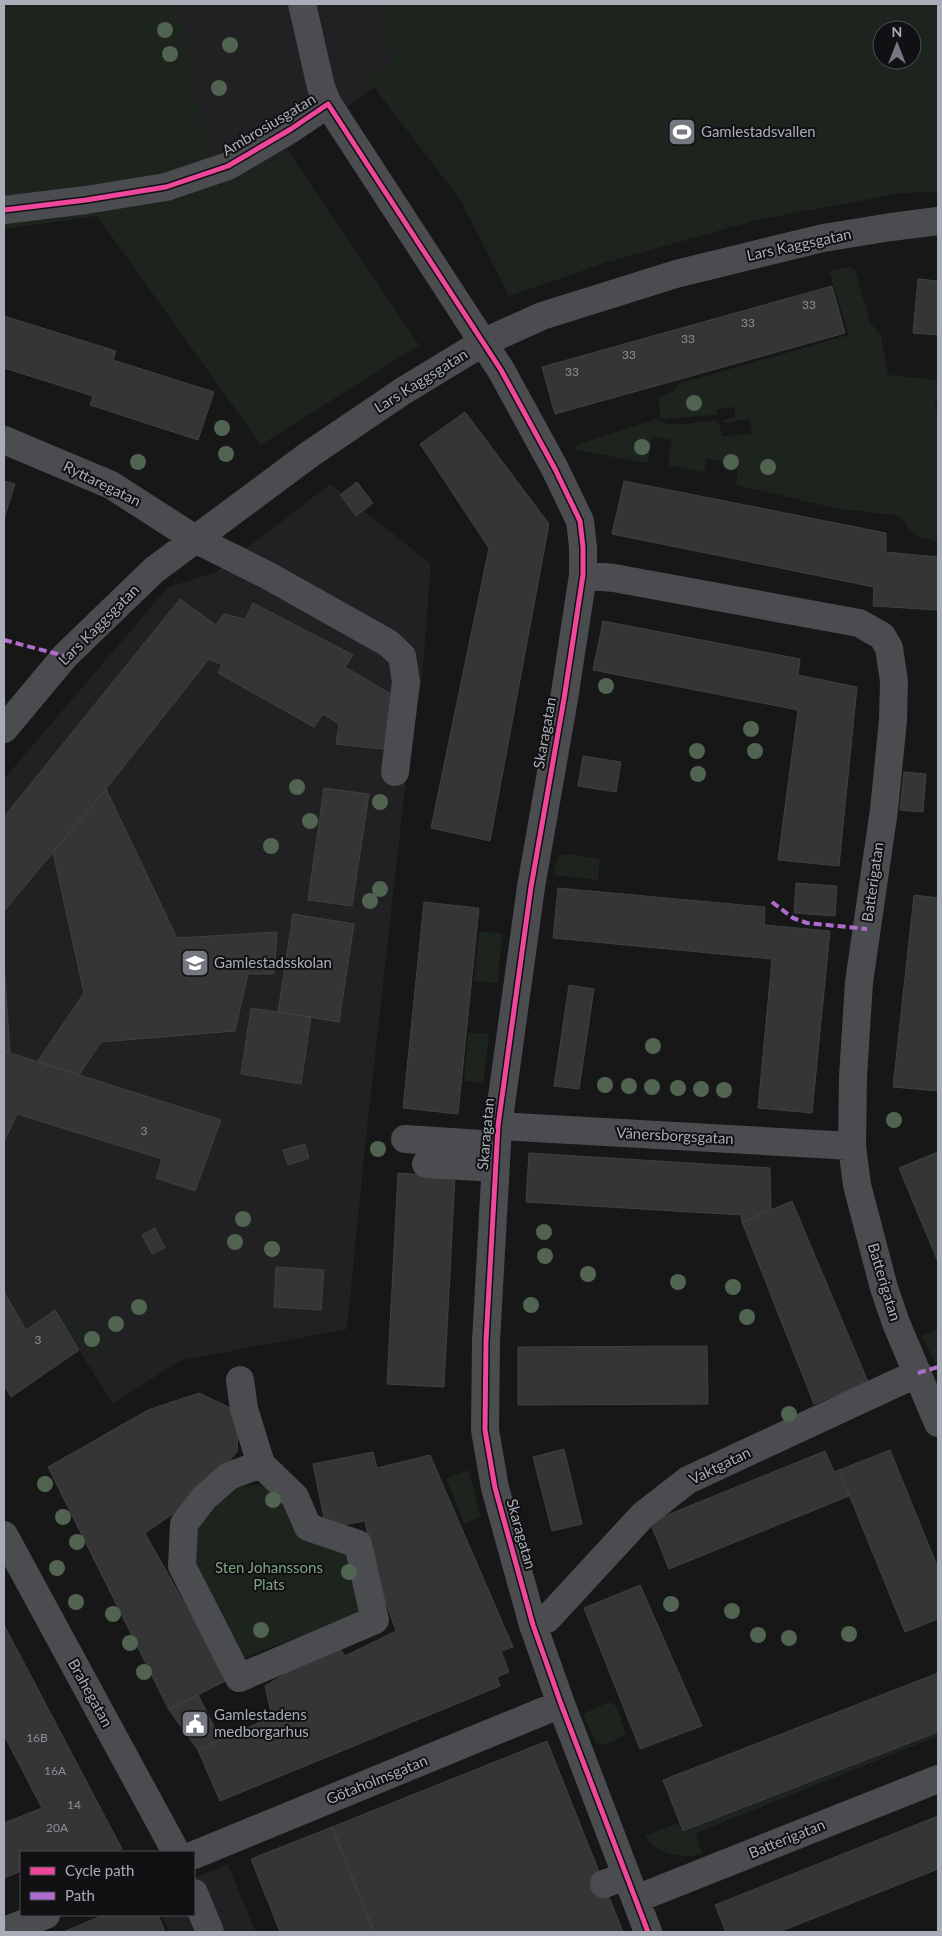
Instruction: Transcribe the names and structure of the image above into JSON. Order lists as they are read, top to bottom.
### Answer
{
  "streets": {
    "street": [
      "Ambrosiusgatan",
      "Lars Kaggsgatan",
      "Ryttaregatan",
      "Skaragatan",
      "Batterigatan",
      "Vänersborgsgatan",
      "Vaktgatan",
      "Brahegatan",
      "Götaholmsgatan"
    ]
  },
  "crossings": [
    ["Ambrosiusgatan", "Lars Kaggsgatan"],
    ["Ambrosiusgatan", "Skaragatan"],
    ["Lars Kaggsgatan", "Ryttaregatan"],
    ["Lars Kaggsgatan", "Skaragatan"],
    ["Skaragatan", "Batterigatan"],
    ["Skaragatan", "Vänersborgsgatan"],
    ["Skaragatan", "Vaktgatan"],
    ["Skaragatan", "Götaholmsgatan"],
    ["Batterigatan", "Vänersborgsgatan"],
    ["Batterigatan", "Vaktgatan"]
  ],
  "parks": ["Sten Johanssons Plats"],
  "places": {
    "sports": ["Gamlestadsvallen"],
    "school or university": ["Gamlestadsskolan"],
    "public building": ["Gamlestadens medborgarhus"]
  },
  "house_numbers": [
    "33",
    "33",
    "33",
    "33",
    "33",
    "3",
    "3",
    "16B",
    "16A",
    "14",
    "20A"
  ],
  "legend": ["Cycle path", "Path"],
  "north": "top"
}
